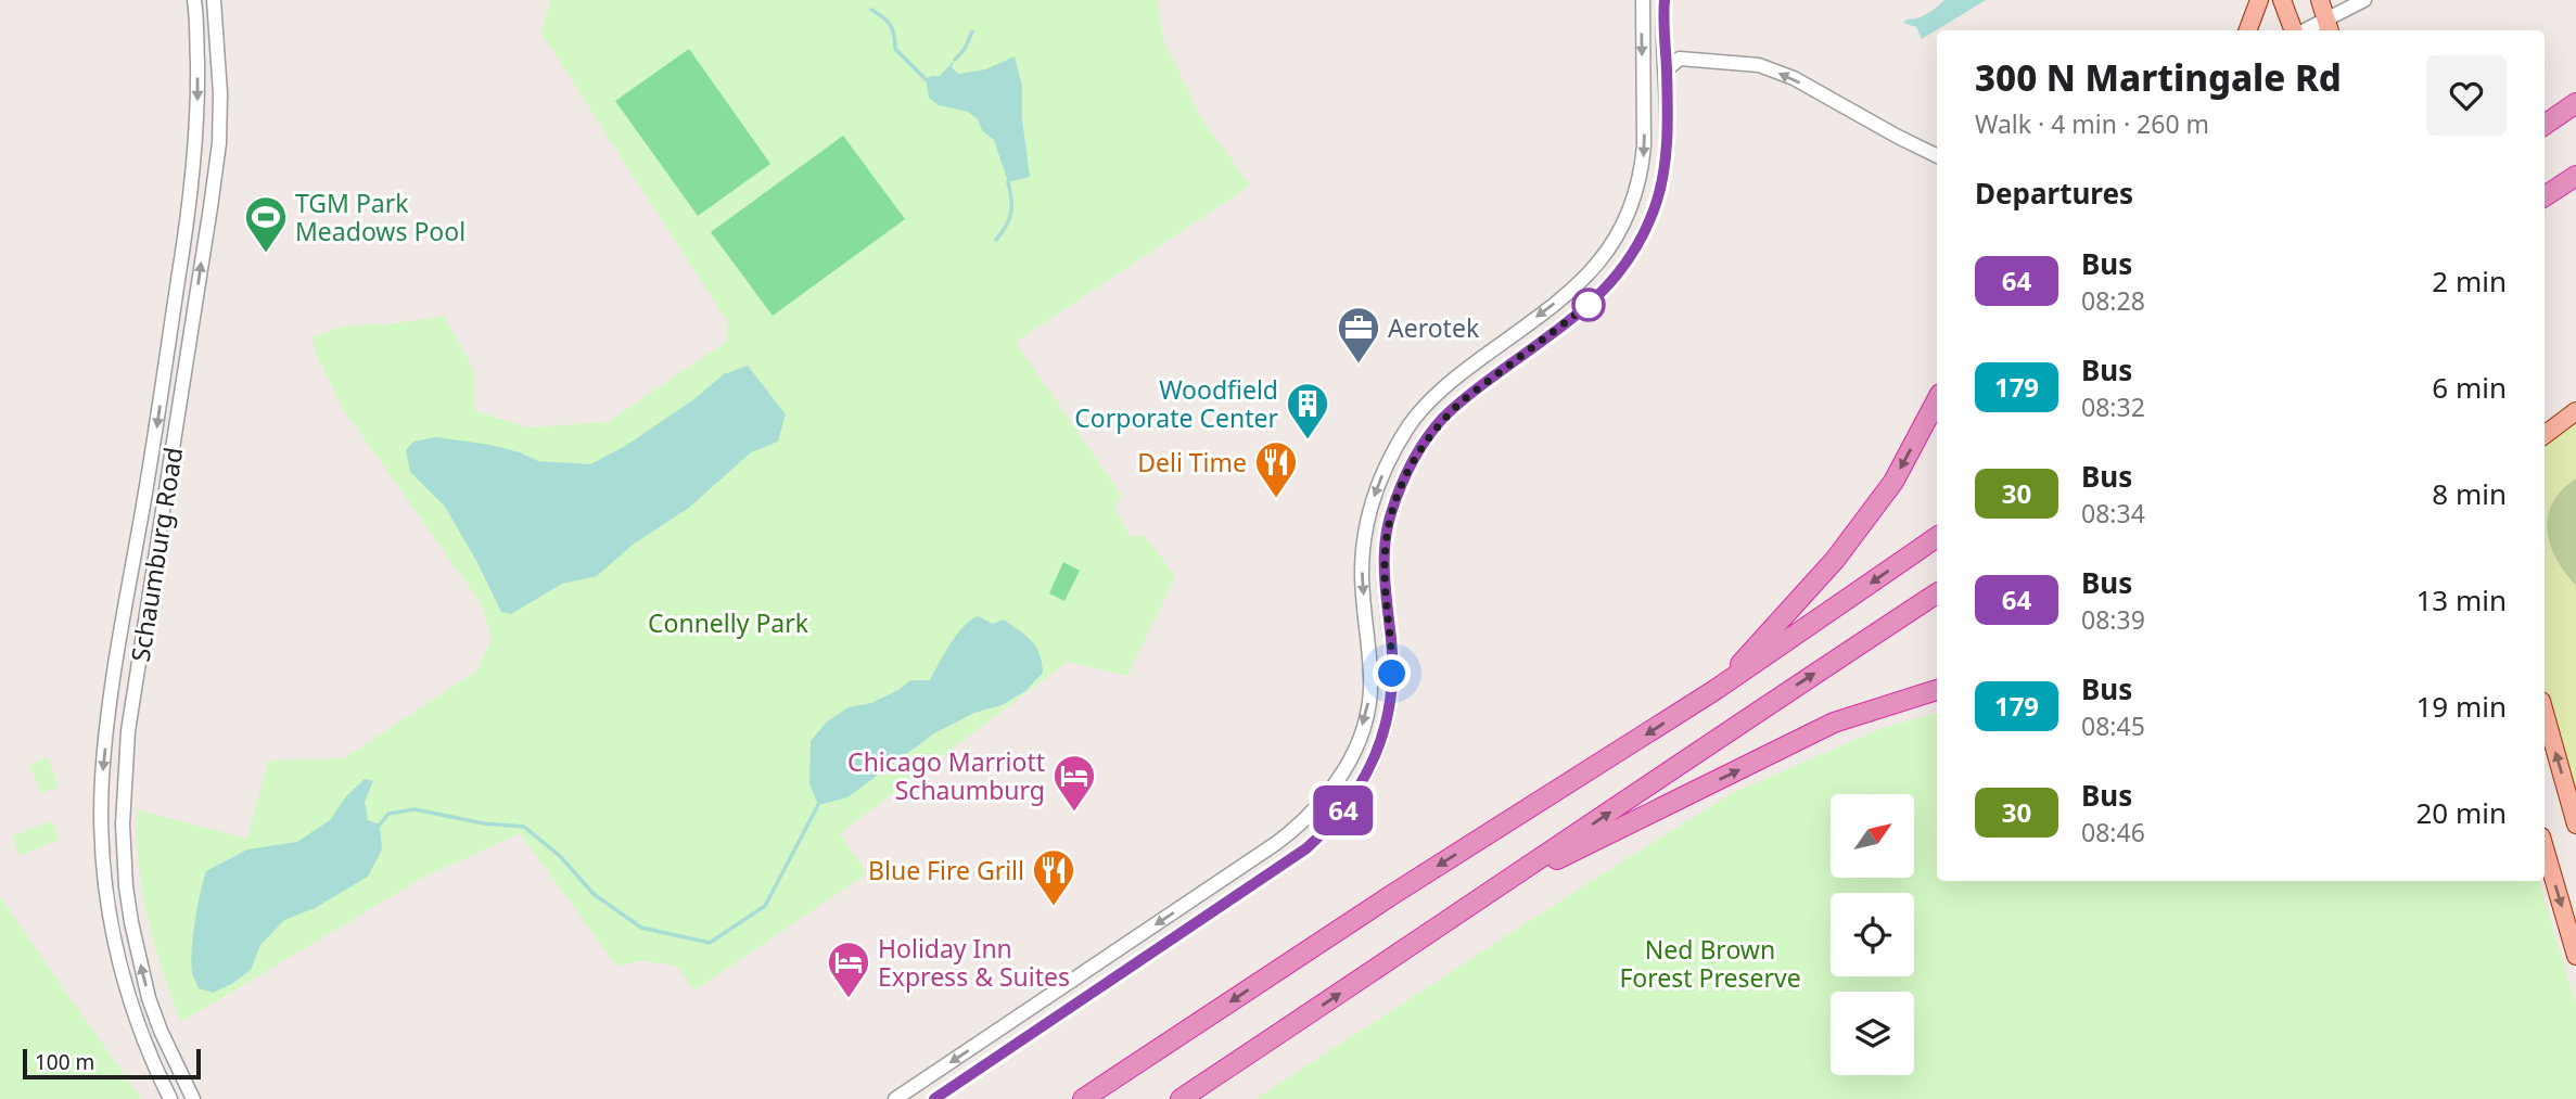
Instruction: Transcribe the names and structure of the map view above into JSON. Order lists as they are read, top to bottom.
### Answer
{
  "streets": {
    "street": ["Schaumburg Road"]
  },
  "parks": ["Connelly Park", "Ned Brown Forest Preserve"],
  "places": {
    "sports": ["TGM Park Meadows Pool"],
    "office": ["Aerotek"],
    "building": ["Woodfield Corporate Center"],
    "restaurant": ["Deli Time", "Blue Fire Grill"],
    "hotel": ["Chicago Marriott Schaumburg", "Holiday Inn Express & Suites"]
  },
  "lines": ["bus line 64"],
  "scale_bar": "100 m",
  "north": "top right",
  "page": {
    "on_map": "64",
    "heading": [
      ["300 N Martingale Rd", "Walk · 4 min · 260 m"],
      "Departures"
    ],
    "list": [
      {
        "mark": "64",
        "name": "Bus",
        "note": "08:28",
        "value": "2 min"
      },
      {
        "mark": "179",
        "name": "Bus",
        "note": "08:32",
        "value": "6 min"
      },
      {
        "mark": "30",
        "name": "Bus",
        "note": "08:34",
        "value": "8 min"
      },
      {
        "mark": "64",
        "name": "Bus",
        "note": "08:39",
        "value": "13 min"
      },
      {
        "mark": "179",
        "name": "Bus",
        "note": "08:45",
        "value": "19 min"
      },
      {
        "mark": "30",
        "name": "Bus",
        "note": "08:46",
        "value": "20 min"
      }
    ],
    "scale": "100 m"
  }
}
